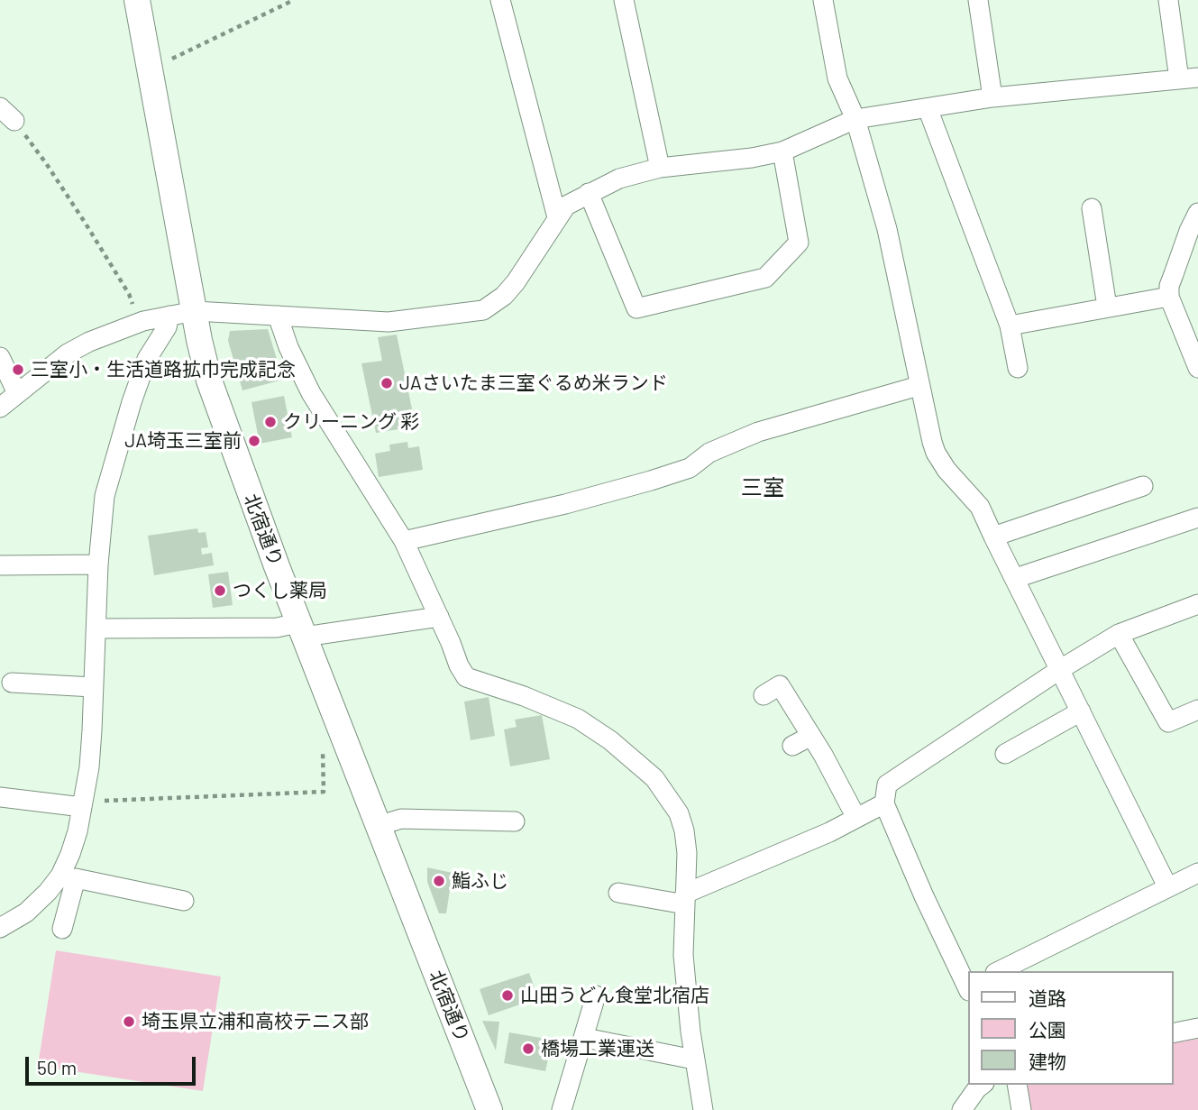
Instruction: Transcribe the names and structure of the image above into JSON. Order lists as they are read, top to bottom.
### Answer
{
  "streets": {
    "street": ["北宿通り"]
  },
  "districts": ["三室"],
  "places": [
    "三室小・生活道路拡巾完成記念",
    "JAさいたま三室ぐるめ米ランド",
    "クリーニング 彩",
    "JA埼玉三室前",
    "つくし薬局",
    "鮨ふじ",
    "山田うどん食堂北宿店",
    "埼玉県立浦和高校テニス部",
    "橋場工業運送"
  ],
  "legend": ["道路", "公園", "建物"],
  "scale_bar": "50 m"
}
